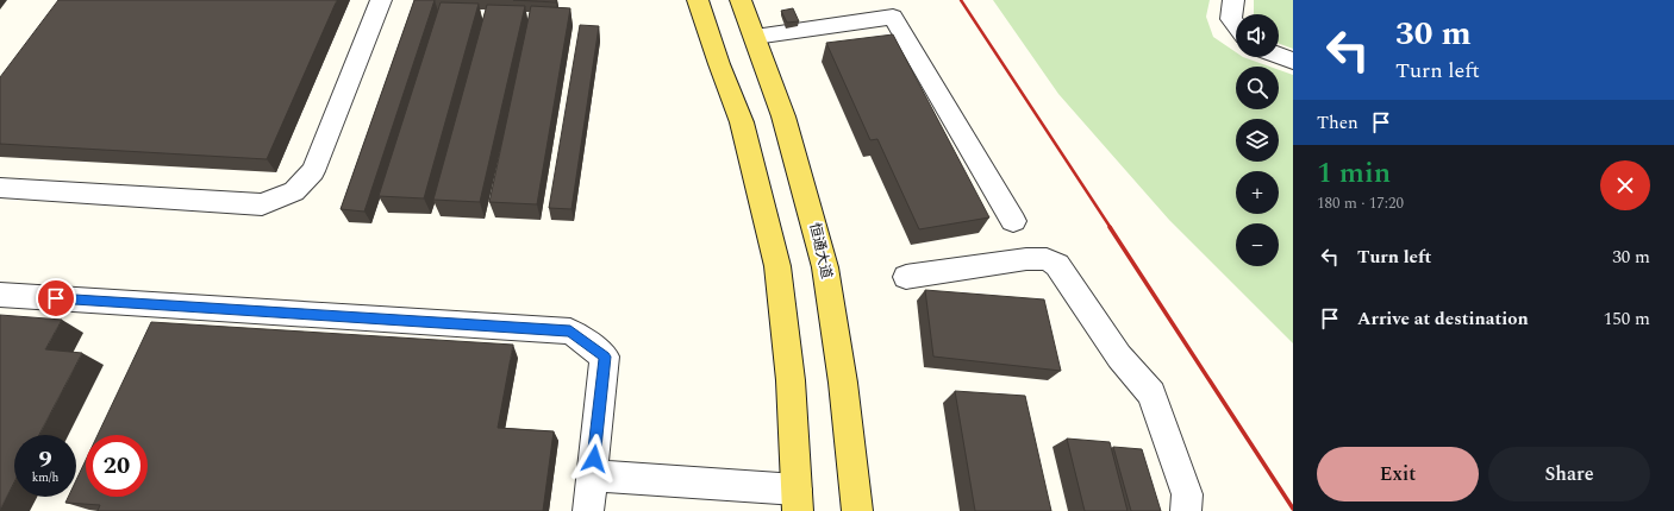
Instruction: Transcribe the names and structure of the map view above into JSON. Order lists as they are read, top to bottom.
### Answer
{
  "streets": {
    "main road": ["恒通大道"]
  },
  "page": {
    "turn": ["30 m", "Turn left"],
    "map_buttons": ["+", "−"],
    "then": "Then",
    "heading": ["1 min", "180 m · 17:20"],
    "list": [
      {
        "name": "Turn left",
        "value": "30 m"
      },
      {
        "name": "Arrive at destination",
        "value": "150 m"
      }
    ],
    "speed": "9 km/h",
    "limit": "20",
    "buttons": ["Exit", "Share"]
  }
}
